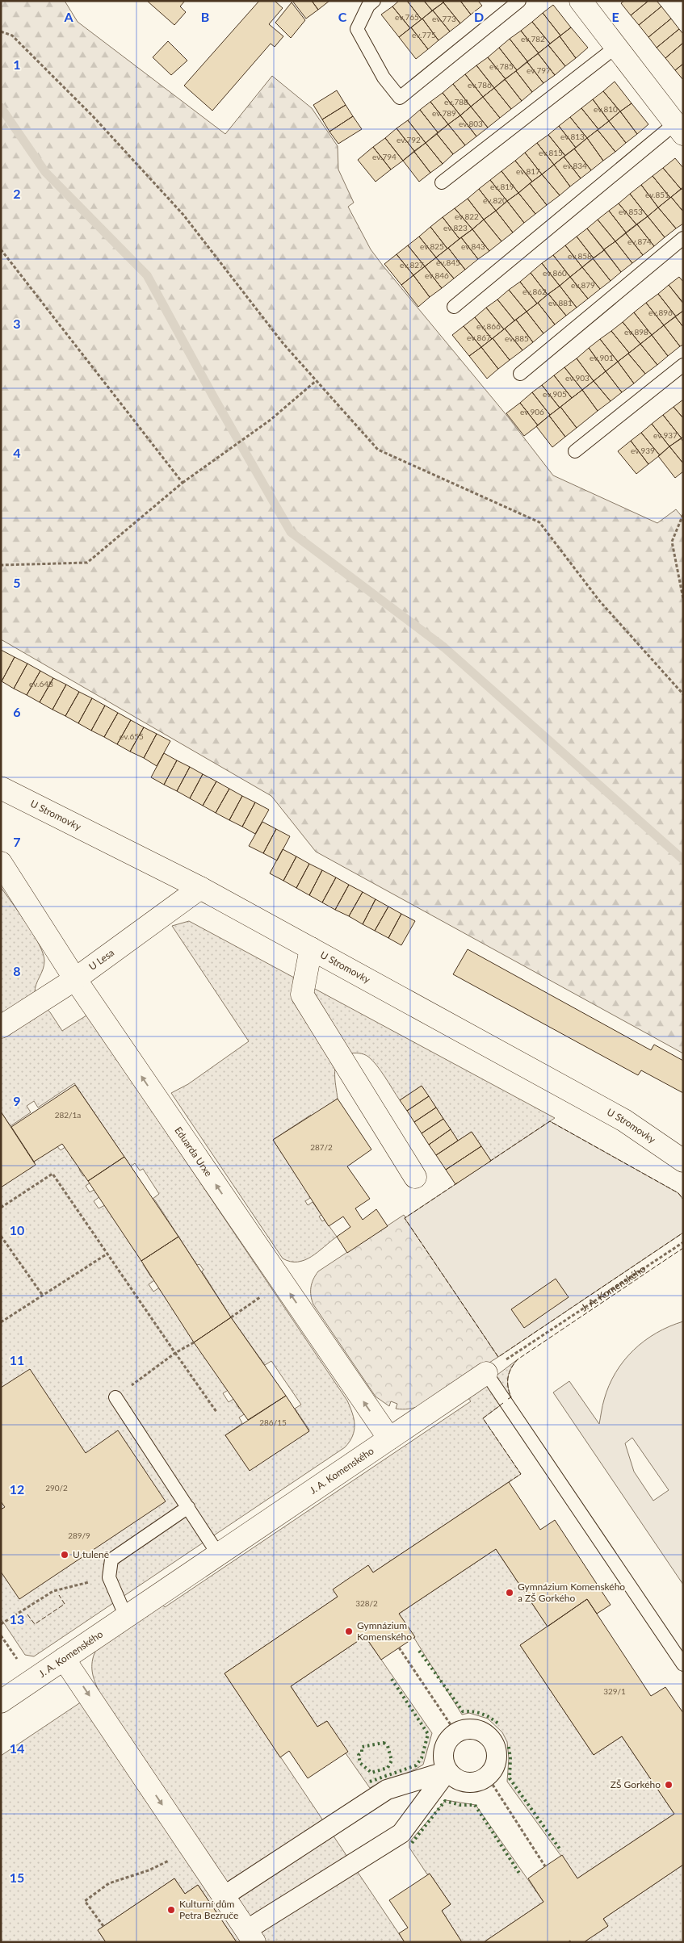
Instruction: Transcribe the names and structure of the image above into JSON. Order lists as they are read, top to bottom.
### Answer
{
  "streets": {
    "street": [
      "U Stromovky",
      "U Lesa",
      "Eduarda Urxe",
      "J. A. Komenského"
    ]
  },
  "crossings": [
    ["U Stromovky", "U Lesa"],
    ["U Lesa", "Eduarda Urxe"],
    ["Eduarda Urxe", "J. A. Komenského"]
  ],
  "places": [
    "U tuleně",
    "Gymnázium Komenského a ZŠ Gorkého",
    "Gymnázium Komenského",
    "ZŠ Gorkého",
    "Kulturní dům Petra Bezruče"
  ],
  "house_numbers": [
    "ev.765",
    "ev.773",
    "ev.775",
    "ev.782",
    "ev.785",
    "ev.797",
    "ev.786",
    "ev.788",
    "ev.810",
    "ev.789",
    "ev.803",
    "ev.813",
    "ev.792",
    "ev.815",
    "ev.794",
    "ev.834",
    "ev.817",
    "ev.819",
    "ev.851",
    "ev.820",
    "ev.853",
    "ev.822",
    "ev.823",
    "ev.874",
    "ev.825",
    "ev.843",
    "ev.858",
    "ev.845",
    "ev.827",
    "ev.860",
    "ev.846",
    "ev.879",
    "ev.862",
    "ev.881",
    "ev.896",
    "ev.866",
    "ev.898",
    "ev.867",
    "ev.885",
    "ev.901",
    "ev.903",
    "ev.905",
    "ev.906",
    "ev.937",
    "ev.939",
    "ev.648",
    "ev.655",
    "282/1a",
    "287/2",
    "286/15",
    "290/2",
    "289/9",
    "328/2",
    "329/1"
  ],
  "grid": {
    "columns": [
      "A",
      "B",
      "C",
      "D",
      "E"
    ],
    "rows": [
      "1",
      "2",
      "3",
      "4",
      "5",
      "6",
      "7",
      "8",
      "9",
      "10",
      "11",
      "12",
      "13",
      "14",
      "15"
    ]
  }
}
